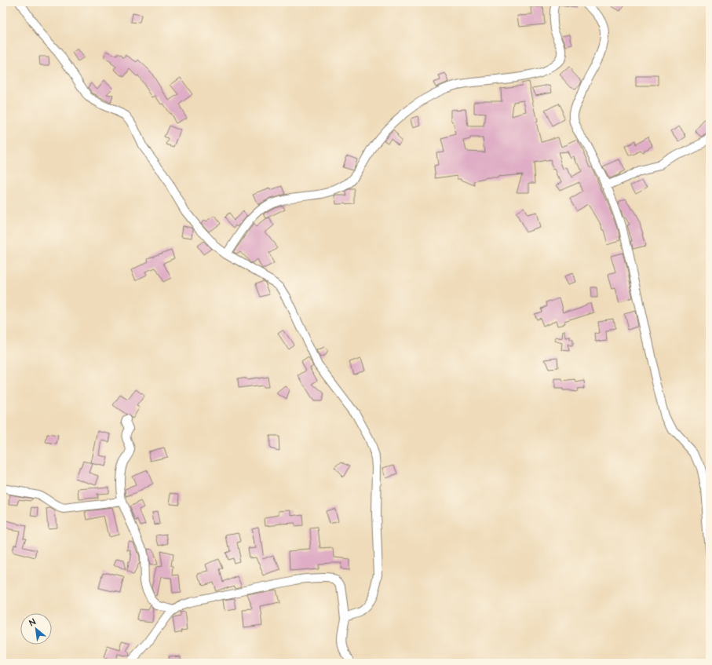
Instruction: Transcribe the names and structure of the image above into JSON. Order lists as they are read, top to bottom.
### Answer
{
  "north": "top left"
}
